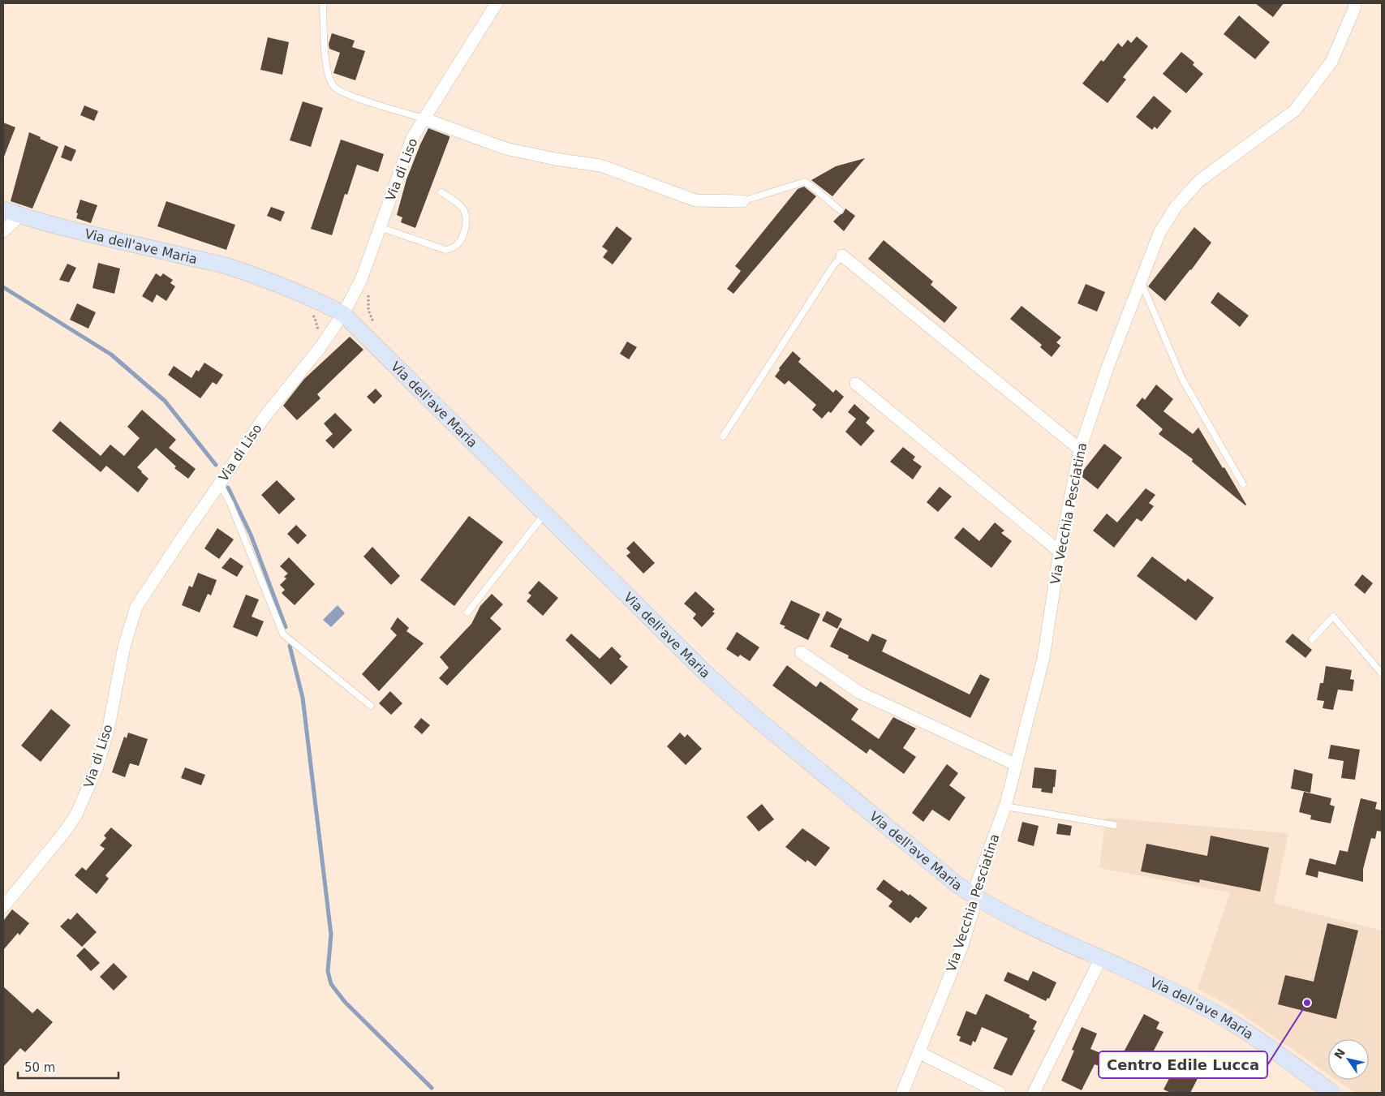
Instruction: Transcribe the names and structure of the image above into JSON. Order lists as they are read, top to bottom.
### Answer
{
  "streets": {
    "street": ["Via di Liso", "Via dell'ave Maria", "Via Vecchia Pesciatina"]
  },
  "crossings": [
    ["Via di Liso", "Via dell'ave Maria"],
    ["Via dell'ave Maria", "Via Vecchia Pesciatina"]
  ],
  "places": ["Centro Edile Lucca"],
  "scale_bar": "50 m",
  "north": "top left"
}
